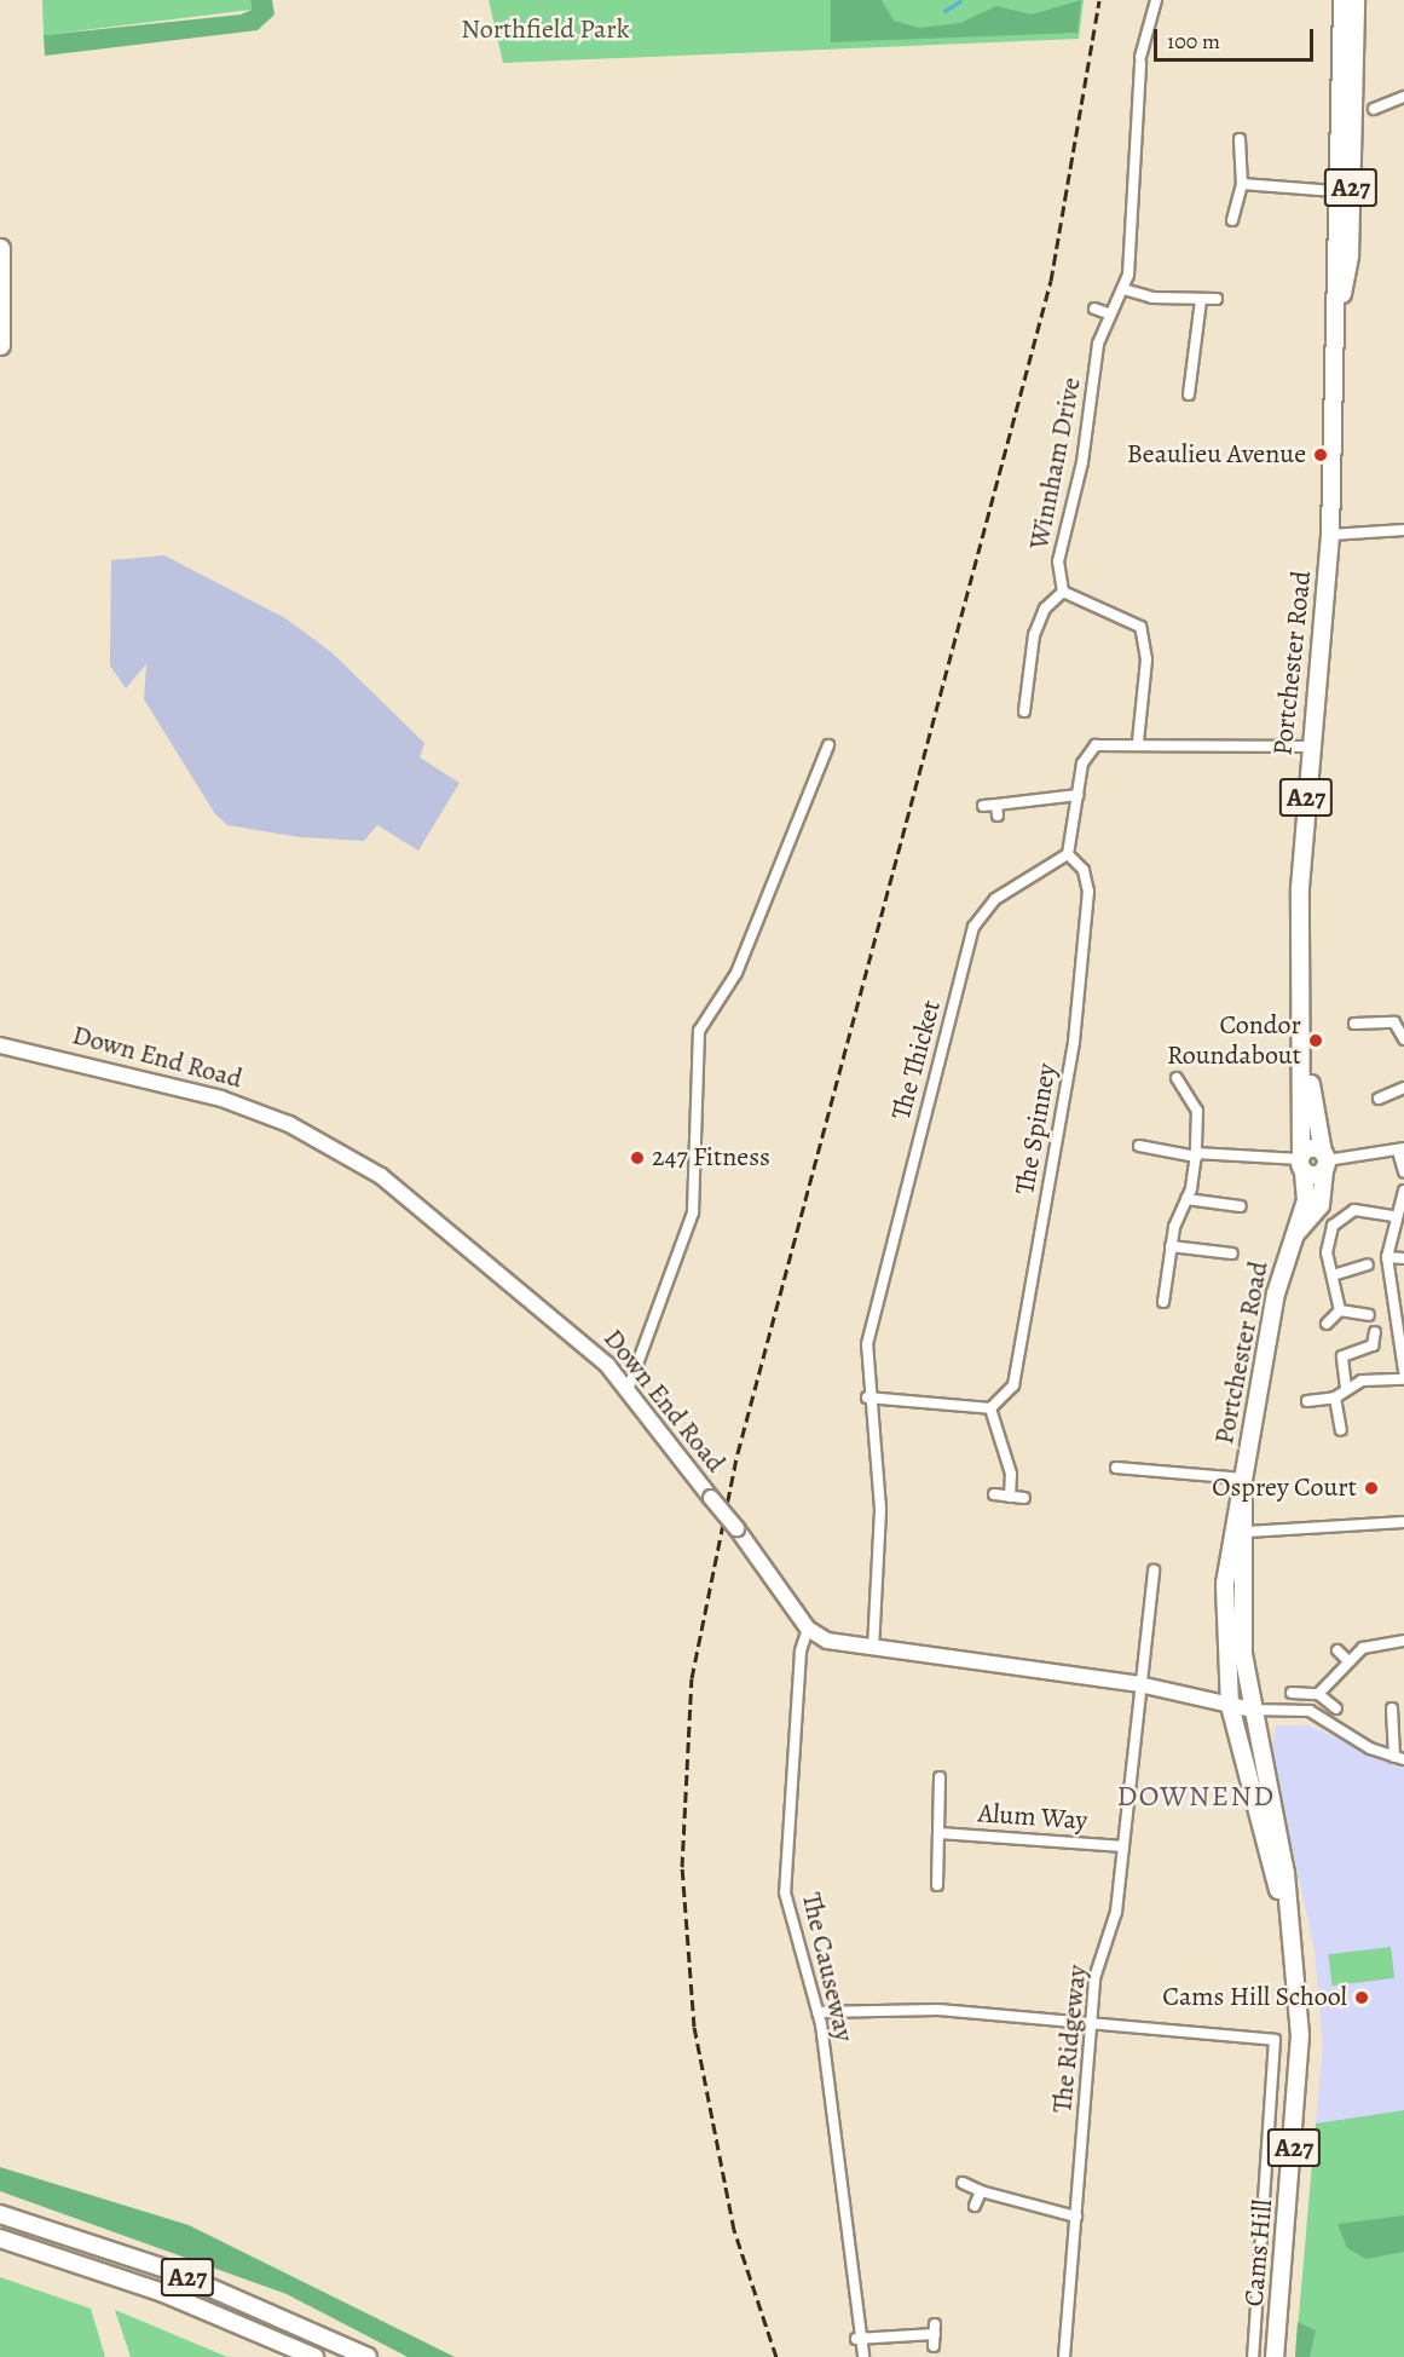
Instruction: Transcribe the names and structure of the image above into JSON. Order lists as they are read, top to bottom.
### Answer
{
  "streets": {
    "main road": ["A27", "Portchester Road", "Cams Hill"],
    "street": [
      "Winnham Drive",
      "Down End Road",
      "The Thicket",
      "The Spinney",
      "Alum Way",
      "The Causeway",
      "The Ridgeway"
    ]
  },
  "crossings": [
    ["Portchester Road", "Cams Hill"],
    ["Down End Road", "The Causeway"],
    ["The Thicket", "The Spinney"],
    ["Alum Way", "The Ridgeway"],
    ["The Ridgeway", "Cams Hill"]
  ],
  "districts": ["DOWNEND"],
  "parks": ["Northfield Park"],
  "places": [
    "Beaulieu Avenue",
    "Condor Roundabout",
    "247 Fitness",
    "Osprey Court",
    "Cams Hill School"
  ],
  "scale_bar": "100 m"
}
